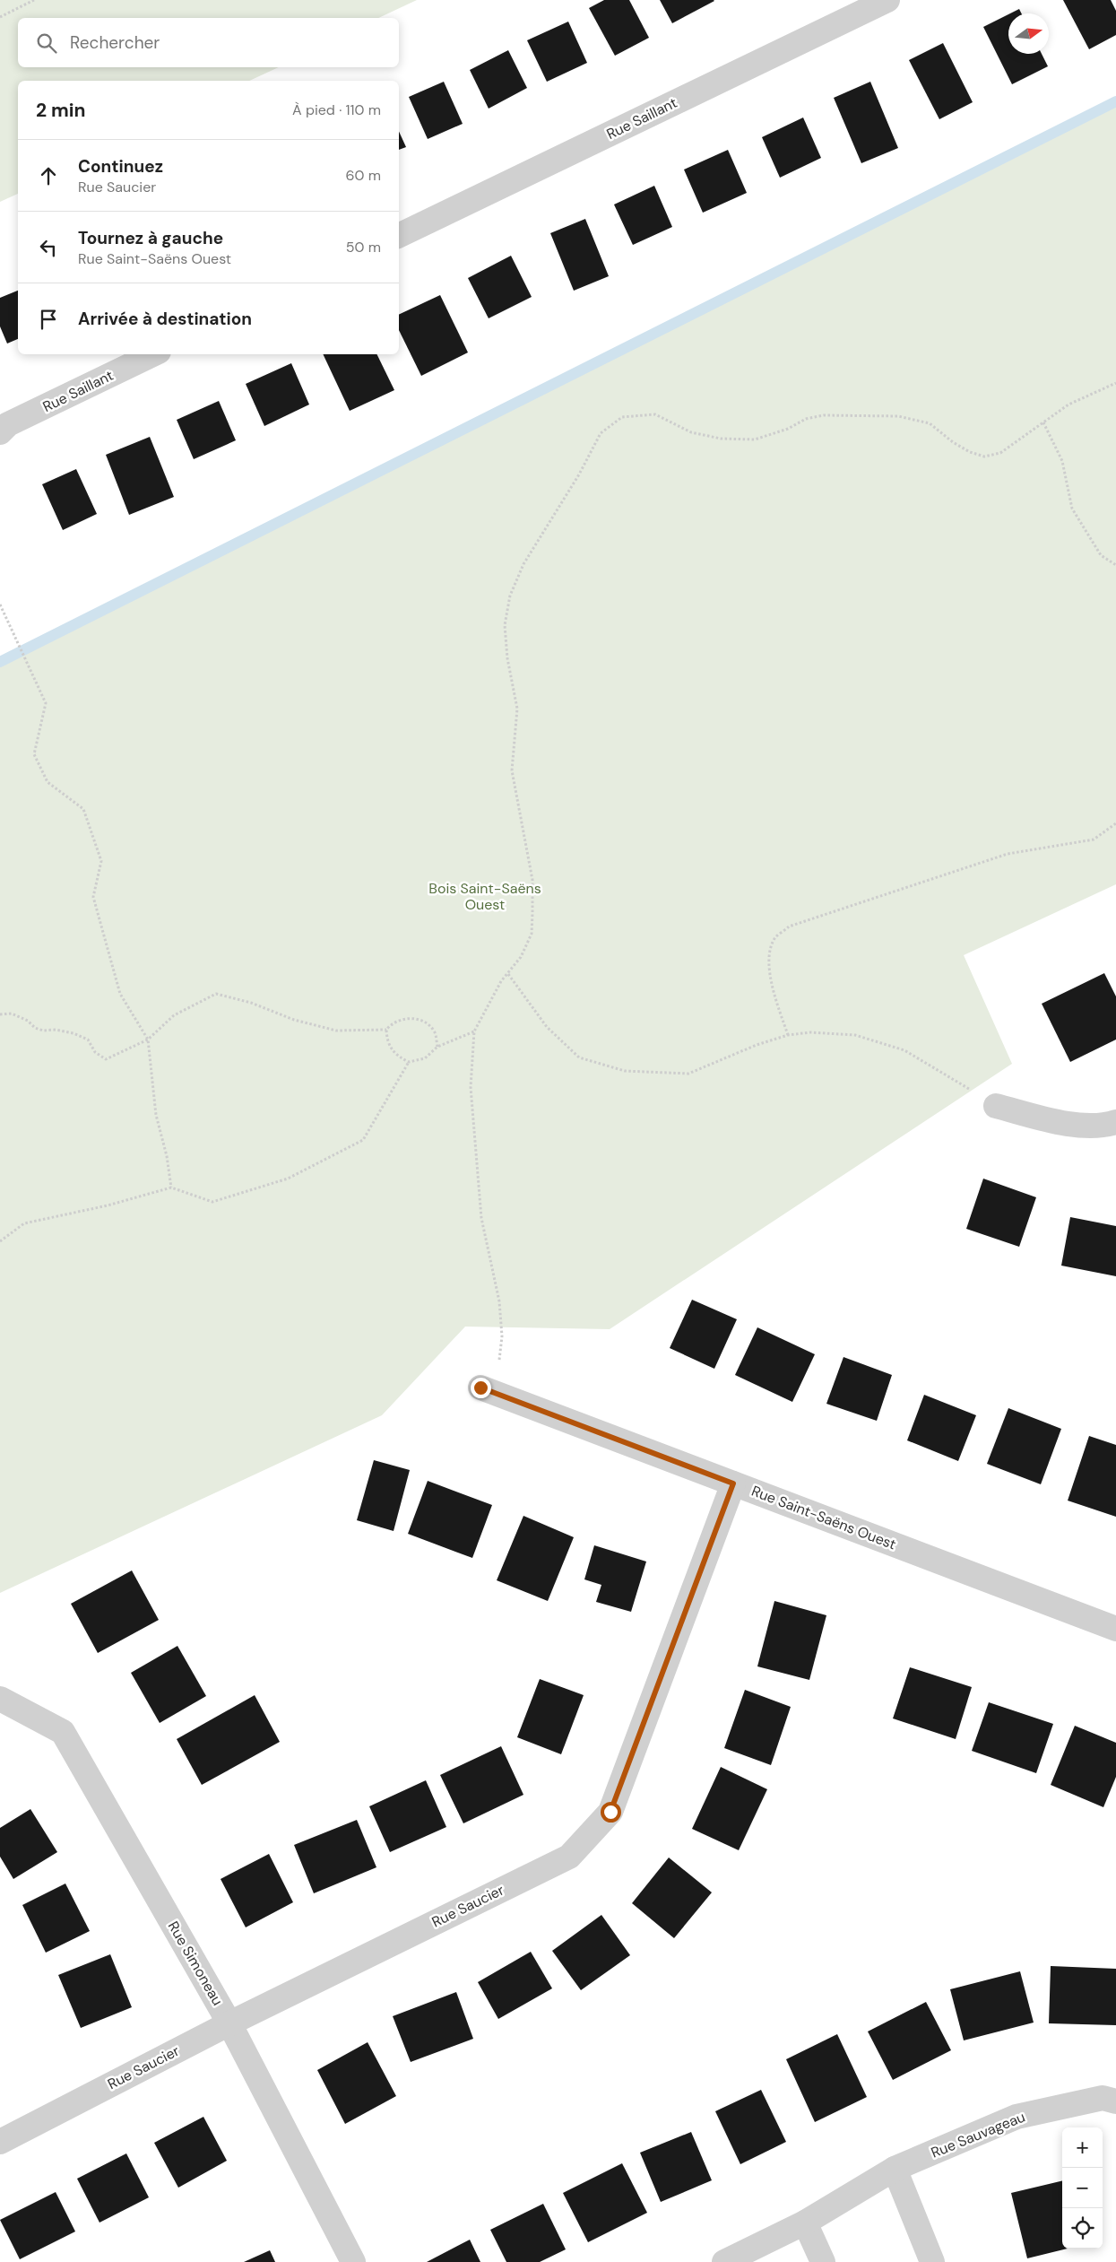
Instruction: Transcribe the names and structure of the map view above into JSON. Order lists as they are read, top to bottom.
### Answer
{
  "streets": {
    "street": [
      "Rue Saillant",
      "Rue Saint-Saëns Ouest",
      "Rue Saucier",
      "Rue Simoneau",
      "Rue Sauvageau"
    ]
  },
  "crossings": [
    ["Rue Saint-Saëns Ouest", "Rue Saucier"],
    ["Rue Saucier", "Rue Simoneau"]
  ],
  "parks": ["Bois Saint-Saëns Ouest"],
  "north": "right",
  "page": {
    "search": "Rechercher",
    "heading": ["2 min", "À pied · 110 m"],
    "list": [
      ["Continuez", "Rue Saucier", "60 m"],
      ["Tournez à gauche", "Rue Saint-Saëns Ouest", "50 m"],
      "Arrivée à destination"
    ],
    "map_buttons": ["+", "−"]
  }
}
